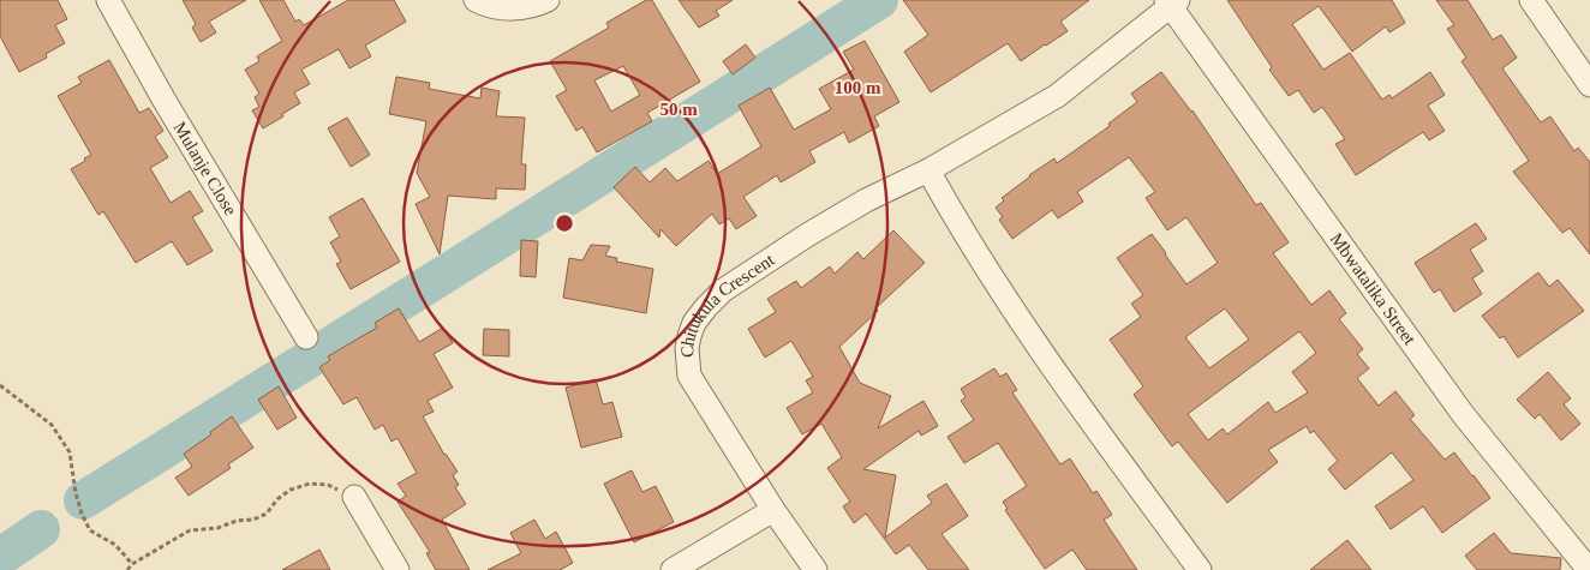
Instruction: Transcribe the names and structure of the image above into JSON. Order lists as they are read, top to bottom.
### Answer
{
  "streets": {
    "street": ["Mulanje Close", "Mbwatalika Street", "Chitukula Crescent"]
  },
  "crossings": [
    ["Mbwatalika Street", "Chitukula Crescent"]
  ],
  "rings": ["100 m", "50 m"]
}
